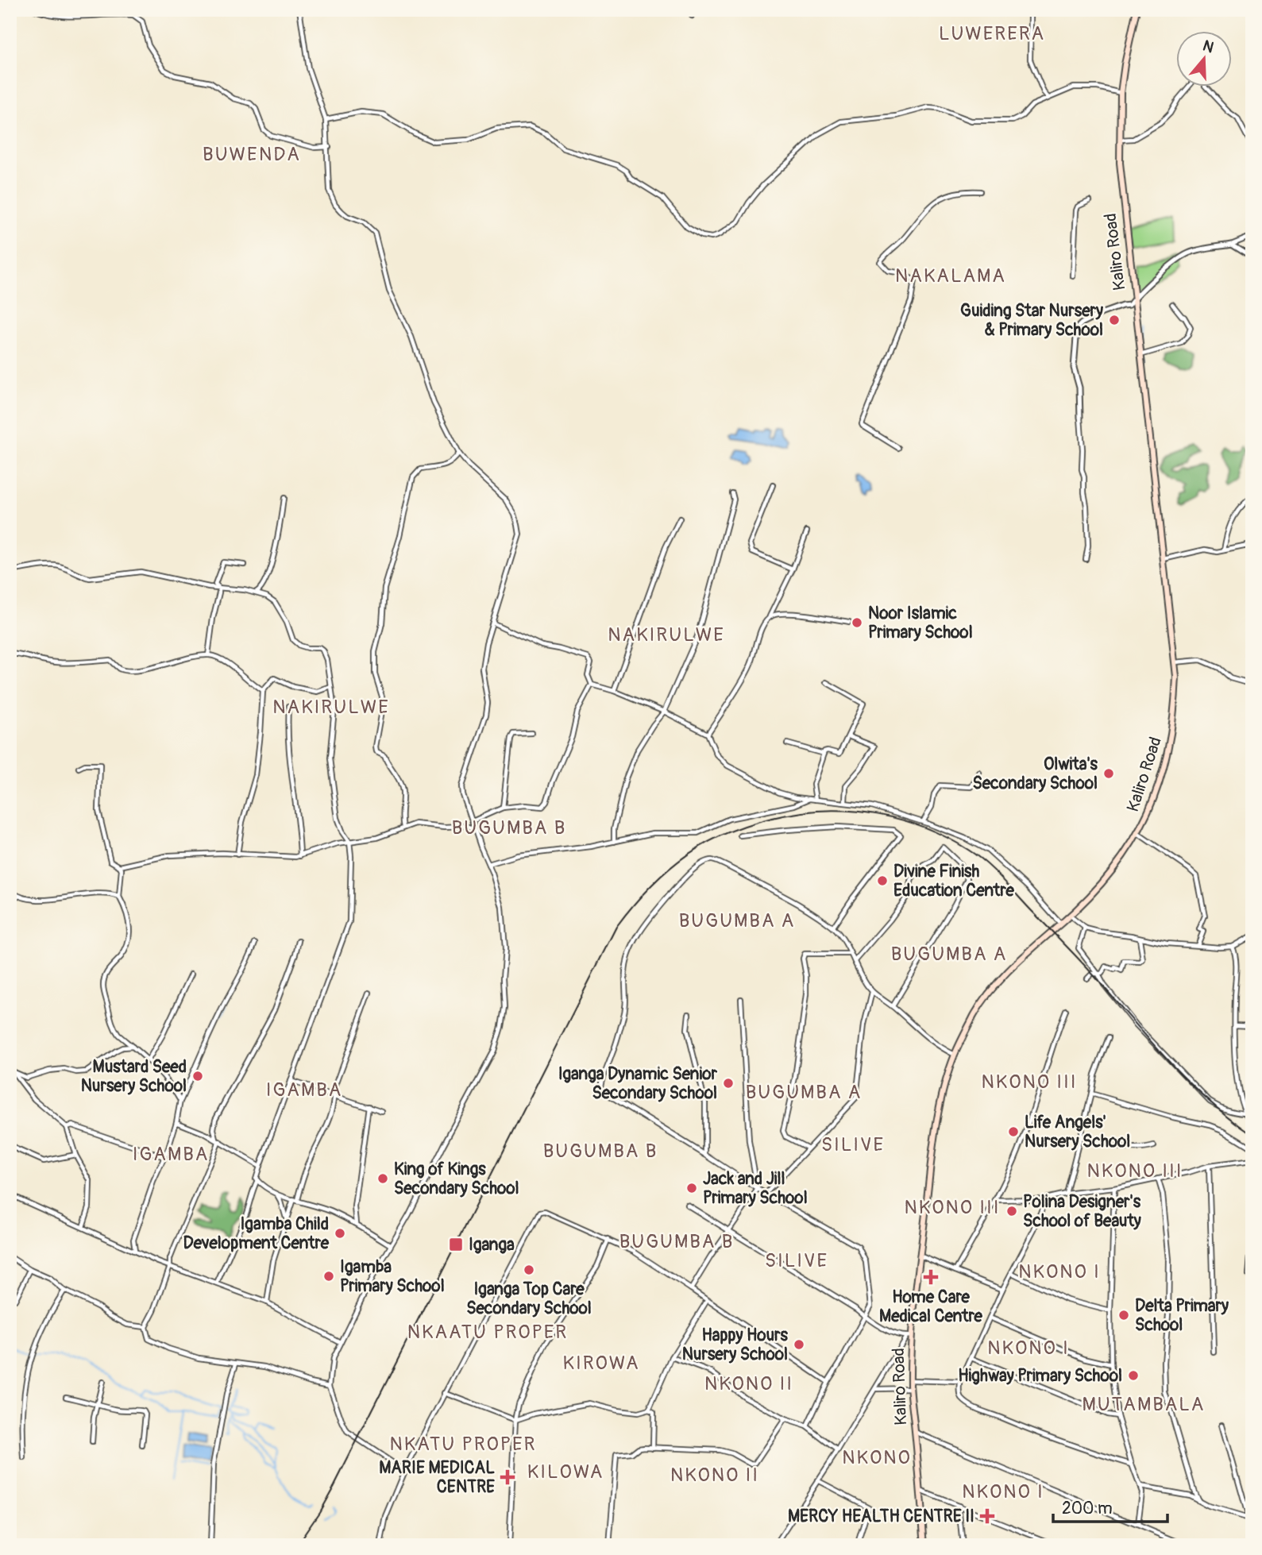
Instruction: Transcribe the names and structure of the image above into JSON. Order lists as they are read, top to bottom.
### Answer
{
  "streets": {
    "main road": ["Kaliro Road"]
  },
  "districts": [
    "LUWERERA",
    "BUWENDA",
    "NAKALAMA",
    "NAKIRULWE",
    "NAKIRULWE",
    "BUGUMBA B",
    "BUGUMBA A",
    "BUGUMBA A",
    "NKONO III",
    "IGAMBA",
    "BUGUMBA A",
    "SILIVE",
    "BUGUMBA B",
    "IGAMBA",
    "NKONO III",
    "NKONO III",
    "BUGUMBA B",
    "SILIVE",
    "NKONO I",
    "NKAATU PROPER",
    "NKONO I",
    "KIROWA",
    "NKONO II",
    "MUTAMBALA",
    "NKATU PROPER",
    "NKONO",
    "KILOWA",
    "NKONO II",
    "NKONO I"
  ],
  "places": {
    "other": [
      "Guiding Star Nursery & Primary School",
      "Noor Islamic Primary School",
      "Olwita's Secondary School",
      "Divine Finish Education Centre",
      "Mustard Seed Nursery School",
      "Iganga Dynamic Senior Secondary School",
      "Life Angels' Nursery School",
      "King of Kings Secondary School",
      "Jack and Jill Primary School",
      "Polina Designer's School of Beauty",
      "Igamba Child Development Centre",
      "Iganga Top Care Secondary School",
      "Igamba Primary School",
      "Delta Primary School",
      "Happy Hours Nursery School",
      "Highway Primary School"
    ],
    "transit": ["Iganga"],
    "health": ["Home Care Medical Centre", "MARIE MEDICAL CENTRE", "MERCY HEALTH CENTRE II"]
  },
  "scale_bar": "200 m",
  "north": "top"
}
